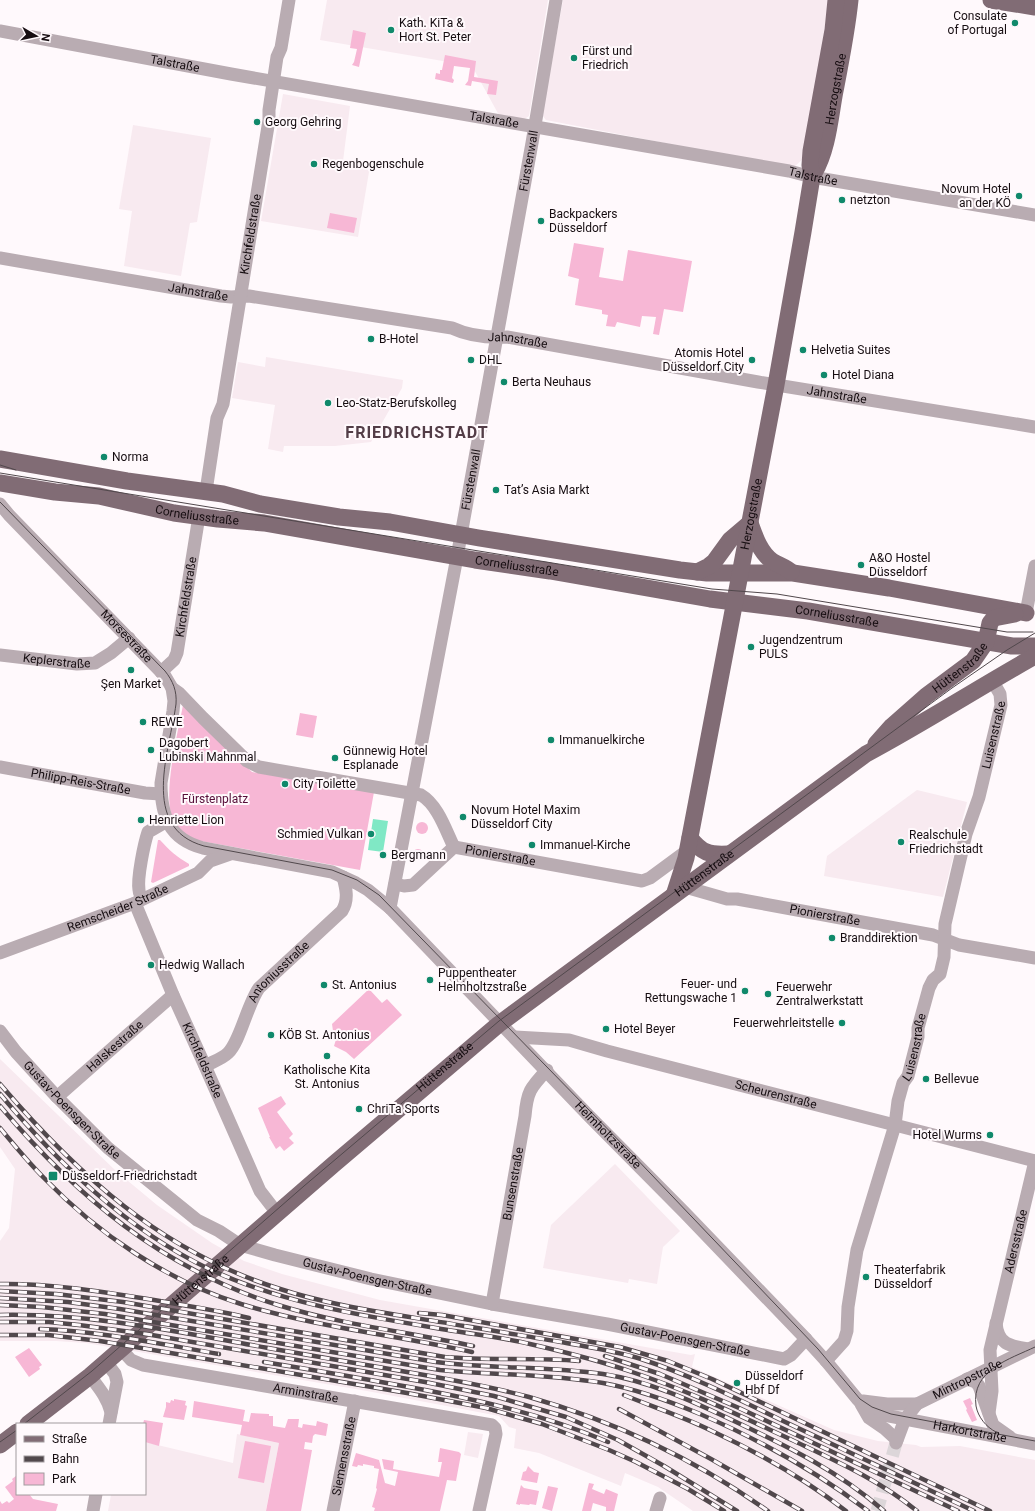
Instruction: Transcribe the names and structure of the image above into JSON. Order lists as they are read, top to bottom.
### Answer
{
  "streets": {
    "main road": ["Herzogstraße", "Corneliusstraße", "Hüttenstraße"],
    "street": [
      "Talstraße",
      "Fürstenwall",
      "Kirchfeldstraße",
      "Jahnstraße",
      "Morsestraße",
      "Keplerstraße",
      "Luisenstraße",
      "Philipp-Reis-Straße",
      "Pionierstraße",
      "Remscheider Straße",
      "Antoniusstraße",
      "Halskestraße",
      "Scheurenstraße",
      "Gustav-Poensgen-Straße",
      "Helmholtzstraße",
      "Bunsenstraße",
      "Adersstraße",
      "Mintropstraße",
      "Arminstraße",
      "Harkortstraße",
      "Siemensstraße"
    ]
  },
  "crossings": [
    ["Talstraße", "Herzogstraße"],
    ["Talstraße", "Fürstenwall"],
    ["Talstraße", "Kirchfeldstraße"],
    ["Herzogstraße", "Jahnstraße"],
    ["Herzogstraße", "Corneliusstraße"],
    ["Herzogstraße", "Hüttenstraße"],
    ["Herzogstraße", "Pionierstraße"],
    ["Fürstenwall", "Jahnstraße"],
    ["Fürstenwall", "Corneliusstraße"],
    ["Fürstenwall", "Morsestraße"],
    ["Kirchfeldstraße", "Jahnstraße"],
    ["Kirchfeldstraße", "Corneliusstraße"],
    ["Kirchfeldstraße", "Morsestraße"],
    ["Kirchfeldstraße", "Hüttenstraße"],
    ["Kirchfeldstraße", "Remscheider Straße"],
    ["Kirchfeldstraße", "Antoniusstraße"],
    ["Kirchfeldstraße", "Halskestraße"],
    ["Corneliusstraße", "Hüttenstraße"],
    ["Morsestraße", "Keplerstraße"],
    ["Hüttenstraße", "Luisenstraße"],
    ["Hüttenstraße", "Pionierstraße"],
    ["Hüttenstraße", "Gustav-Poensgen-Straße"],
    ["Hüttenstraße", "Helmholtzstraße"],
    ["Hüttenstraße", "Arminstraße"],
    ["Luisenstraße", "Pionierstraße"],
    ["Luisenstraße", "Scheurenstraße"],
    ["Luisenstraße", "Helmholtzstraße"],
    ["Halskestraße", "Gustav-Poensgen-Straße"],
    ["Scheurenstraße", "Helmholtzstraße"],
    ["Scheurenstraße", "Adersstraße"],
    ["Gustav-Poensgen-Straße", "Helmholtzstraße"],
    ["Gustav-Poensgen-Straße", "Bunsenstraße"],
    ["Helmholtzstraße", "Bunsenstraße"],
    ["Adersstraße", "Mintropstraße"],
    ["Mintropstraße", "Harkortstraße"],
    ["Arminstraße", "Siemensstraße"]
  ],
  "districts": ["FRIEDRICHSTADT"],
  "parks": ["Fürstenplatz"],
  "places": {
    "other": [
      "Consulate of Portugal",
      "Kath. KiTa & Hort St. Peter",
      "Fürst und Friedrich",
      "Georg Gehring",
      "Regenbogenschule",
      "Novum Hotel an der KÖ",
      "netzton",
      "Backpackers Düsseldorf",
      "B-Hotel",
      "Helvetia Suites",
      "DHL",
      "Atomis Hotel Düsseldorf City",
      "Hotel Diana",
      "Berta Neuhaus",
      "Leo-Statz-Berufskolleg",
      "Norma",
      "Tat’s Asia Markt",
      "A&O Hostel Düsseldorf",
      "Jugendzentrum PULS",
      "Şen Market",
      "REWE",
      "Immanuelkirche",
      "Dagobert Lubinski Mahnmal",
      "Günnewig Hotel Esplanade",
      "City Toilette",
      "Novum Hotel Maxim Düsseldorf City",
      "Henriette Lion",
      "Schmied Vulkan",
      "Realschule Friedrichstadt",
      "Immanuel-Kirche",
      "Bergmann",
      "Branddirektion",
      "Hedwig Wallach",
      "Puppentheater Helmholtzstraße",
      "St. Antonius",
      "Feuer- und Rettungswache 1",
      "Feuerwehr Zentralwerkstatt",
      "Feuerwehrleitstelle",
      "Hotel Beyer",
      "KÖB St. Antonius",
      "Katholische Kita St. Antonius",
      "Bellevue",
      "ChriTa Sports",
      "Hotel Wurms",
      "Theaterfabrik Düsseldorf",
      "Düsseldorf Hbf Df"
    ],
    "transit": ["Düsseldorf-Friedrichstadt"]
  },
  "legend": ["Straße", "Bahn", "Park"],
  "north": "right"
}
